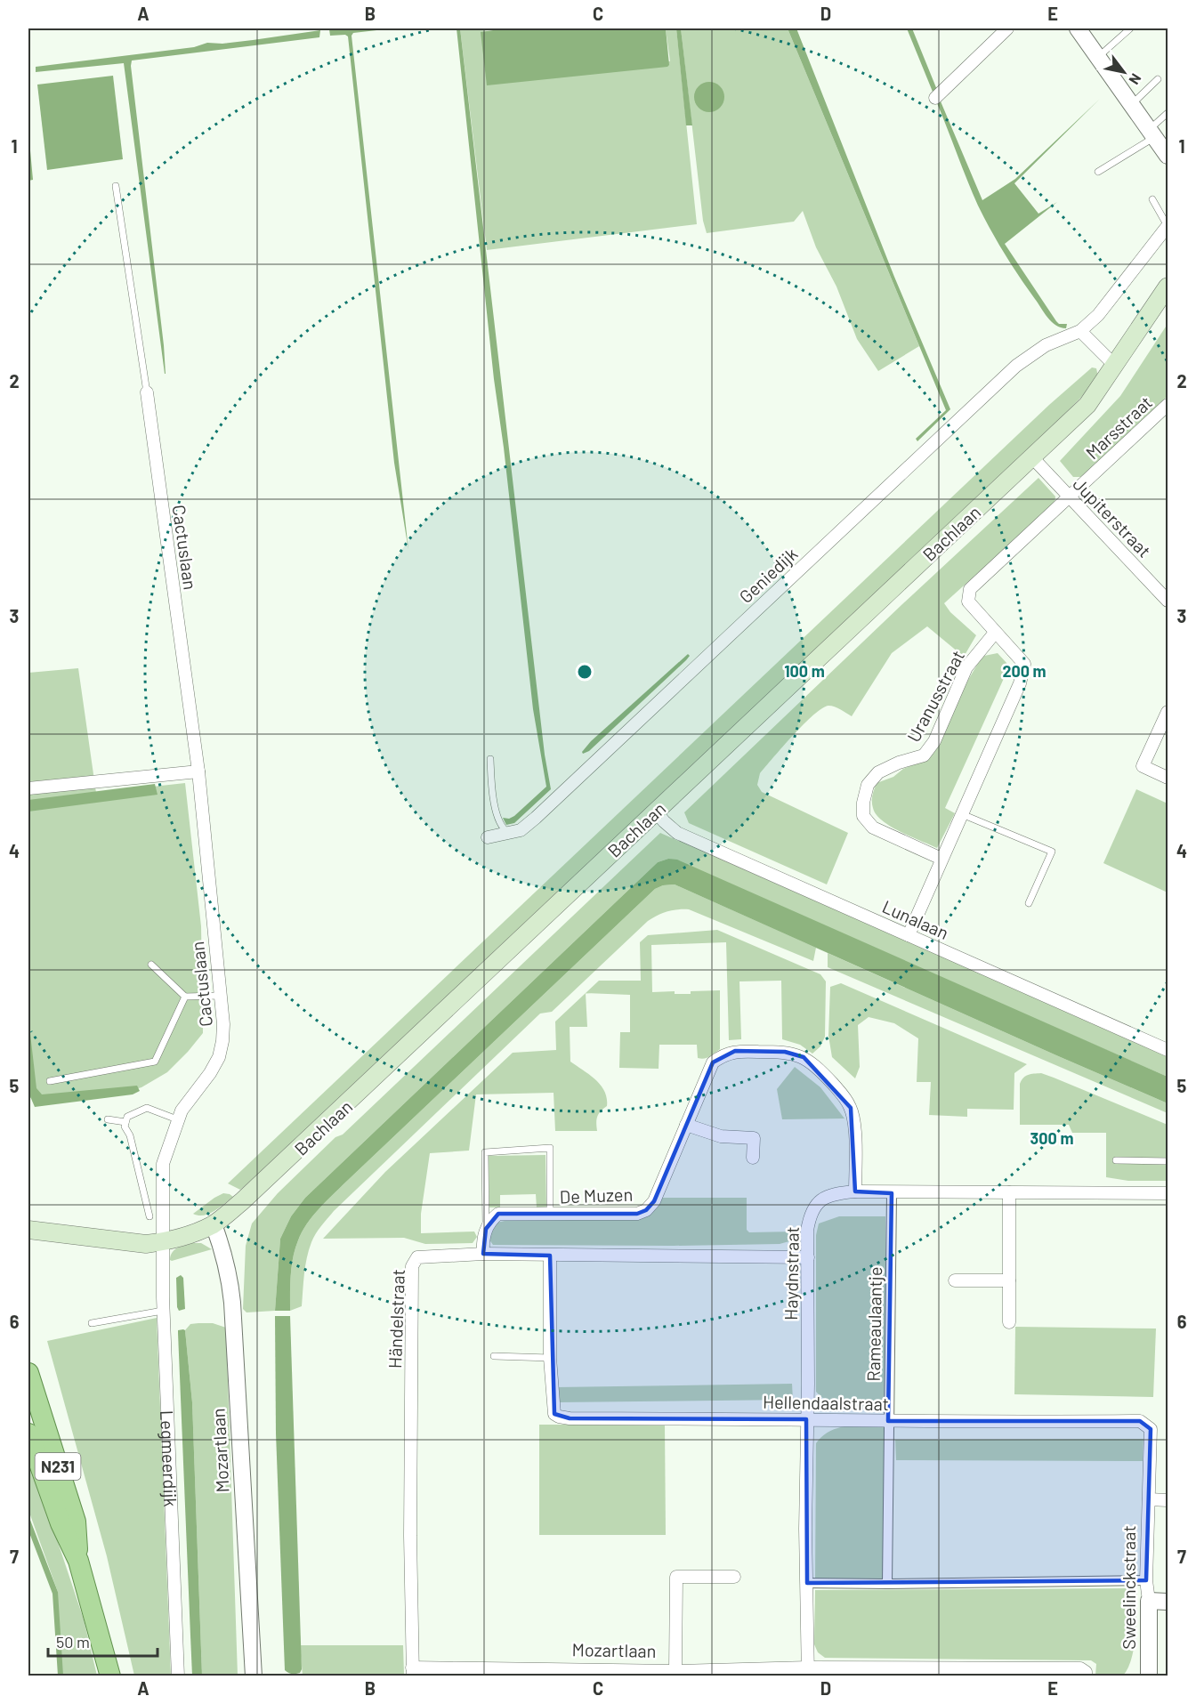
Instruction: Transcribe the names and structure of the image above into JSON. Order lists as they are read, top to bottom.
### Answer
{
  "streets": {
    "main road": ["Bachlaan", "N231"],
    "street": [
      "Marsstraat",
      "Jupiterstraat",
      "Cactuslaan",
      "Geniedijk",
      "Uranusstraat",
      "Lunalaan",
      "De Muzen",
      "Haydnstraat",
      "Händelstraat",
      "Rameaulaantje",
      "Hellendaalstraat",
      "Mozartlaan",
      "Legmeerdijk",
      "Sweelinckstraat"
    ]
  },
  "crossings": [
    ["Marsstraat", "Jupiterstraat"],
    ["Jupiterstraat", "Bachlaan"],
    ["Bachlaan", "Cactuslaan"],
    ["Bachlaan", "Lunalaan"],
    ["Bachlaan", "Mozartlaan"],
    ["Bachlaan", "Legmeerdijk"],
    ["Cactuslaan", "Legmeerdijk"],
    ["De Muzen", "Haydnstraat"],
    ["Haydnstraat", "Händelstraat"],
    ["Haydnstraat", "Rameaulaantje"],
    ["Haydnstraat", "Hellendaalstraat"],
    ["Haydnstraat", "Mozartlaan"],
    ["Händelstraat", "Hellendaalstraat"],
    ["Händelstraat", "Mozartlaan"],
    ["Rameaulaantje", "Hellendaalstraat"],
    ["Hellendaalstraat", "Sweelinckstraat"]
  ],
  "scale_bar": "50 m",
  "north": "bottom right",
  "grid": {
    "columns": [
      "A",
      "B",
      "C",
      "D",
      "E"
    ],
    "rows": [
      "1",
      "2",
      "3",
      "4",
      "5",
      "6",
      "7"
    ]
  },
  "rings": ["100 m", "200 m", "300 m"]
}
